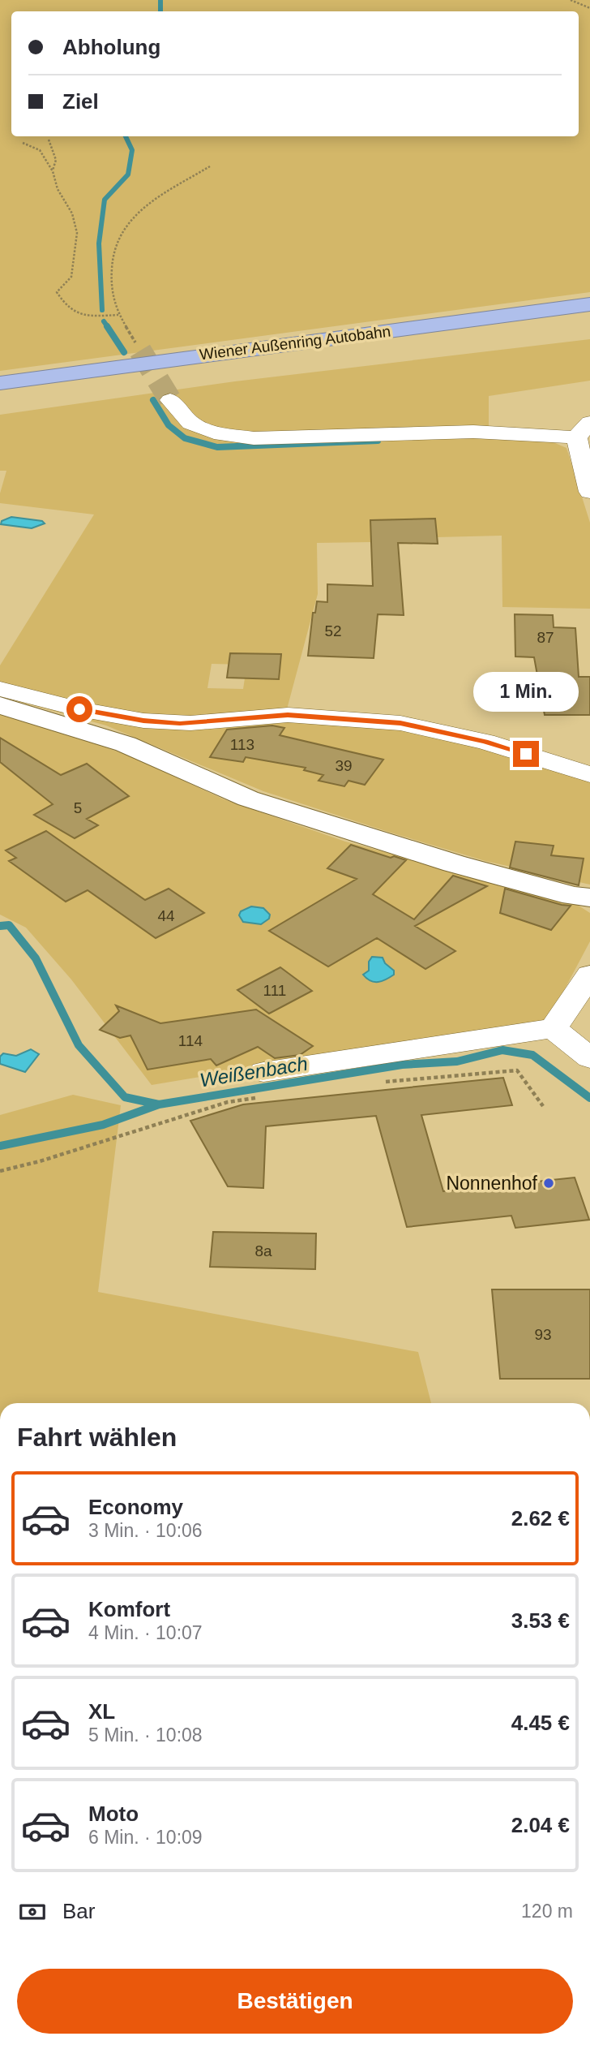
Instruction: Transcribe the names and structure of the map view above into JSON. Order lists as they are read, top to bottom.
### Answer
{
  "streets": {
    "highway": ["Wiener Außenring Autobahn"]
  },
  "water": ["Weißenbach"],
  "places": ["Nonnenhof"],
  "house_numbers": [
    "52",
    "87",
    "113",
    "39",
    "5",
    "44",
    "111",
    "114",
    "8a",
    "93"
  ],
  "page": {
    "banner": ["Abholung", "Ziel"],
    "bubble": "1 Min.",
    "heading": "Fahrt wählen",
    "list": [
      {
        "name": "Economy",
        "note": "3 Min. · 10:06",
        "value": "2.62 €"
      },
      {
        "name": "Komfort",
        "note": "4 Min. · 10:07",
        "value": "3.53 €"
      },
      {
        "name": "XL",
        "note": "5 Min. · 10:08",
        "value": "4.45 €"
      },
      {
        "name": "Moto",
        "note": "6 Min. · 10:09",
        "value": "2.04 €"
      }
    ],
    "pay": ["Bar", "120 m"],
    "buttons": "Bestätigen"
  }
}
